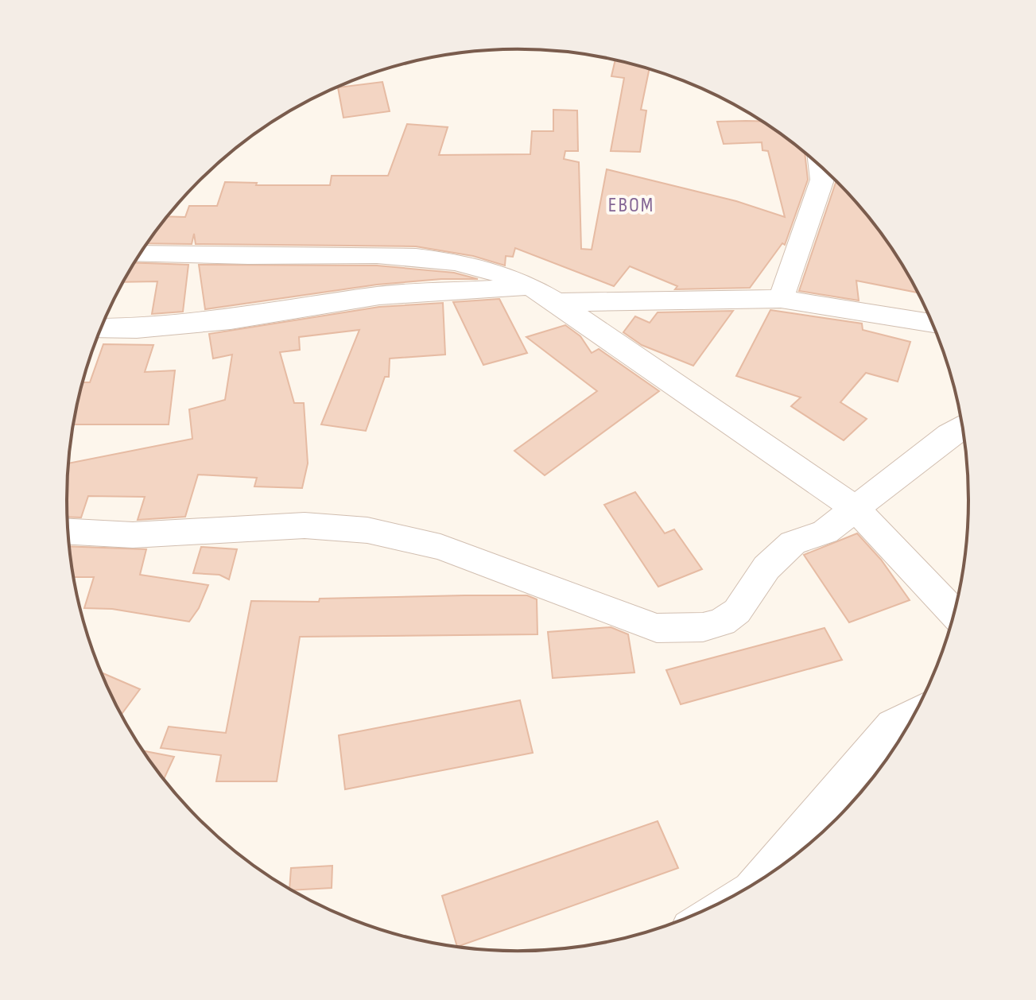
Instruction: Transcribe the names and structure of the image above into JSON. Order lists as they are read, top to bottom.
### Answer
{
  "districts": ["EBOM"]
}
